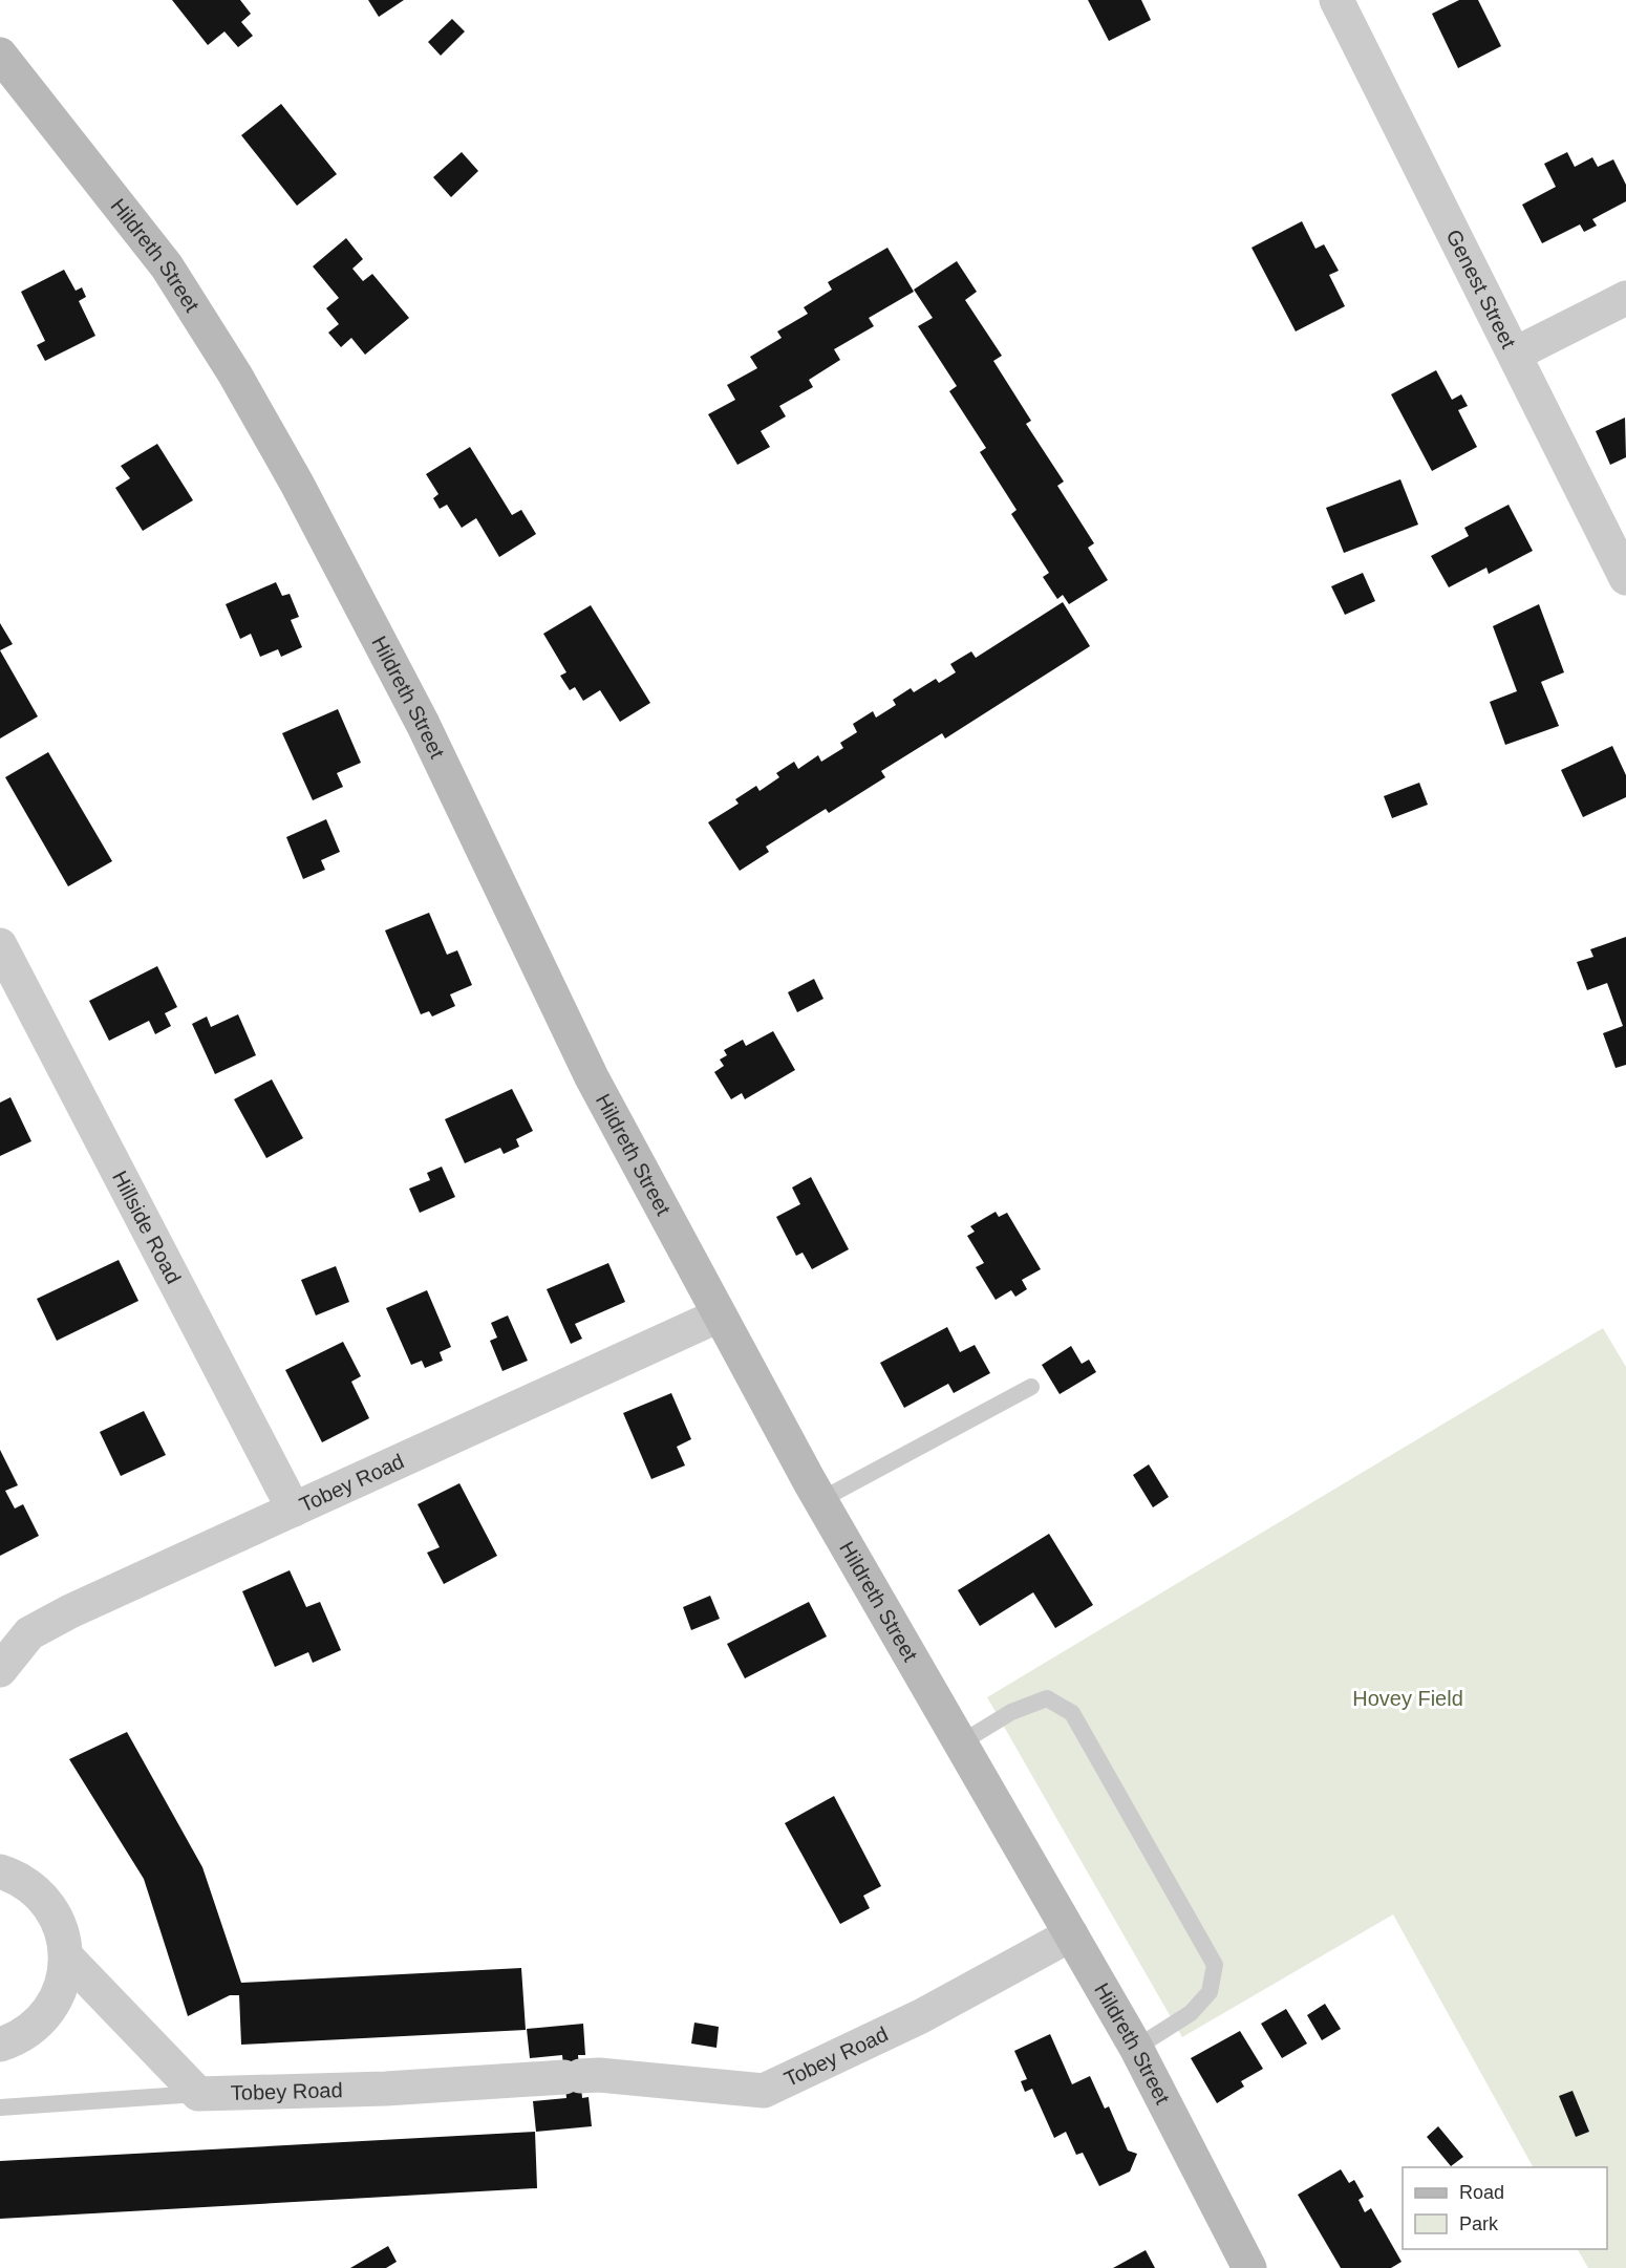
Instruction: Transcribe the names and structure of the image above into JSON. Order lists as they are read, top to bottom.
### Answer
{
  "streets": {
    "street": [
      "Hildreth Street",
      "Genest Street",
      "Hillside Road",
      "Tobey Road"
    ]
  },
  "crossings": [
    ["Hildreth Street", "Tobey Road"],
    ["Hillside Road", "Tobey Road"]
  ],
  "parks": ["Hovey Field"],
  "legend": ["Road", "Park"]
}
